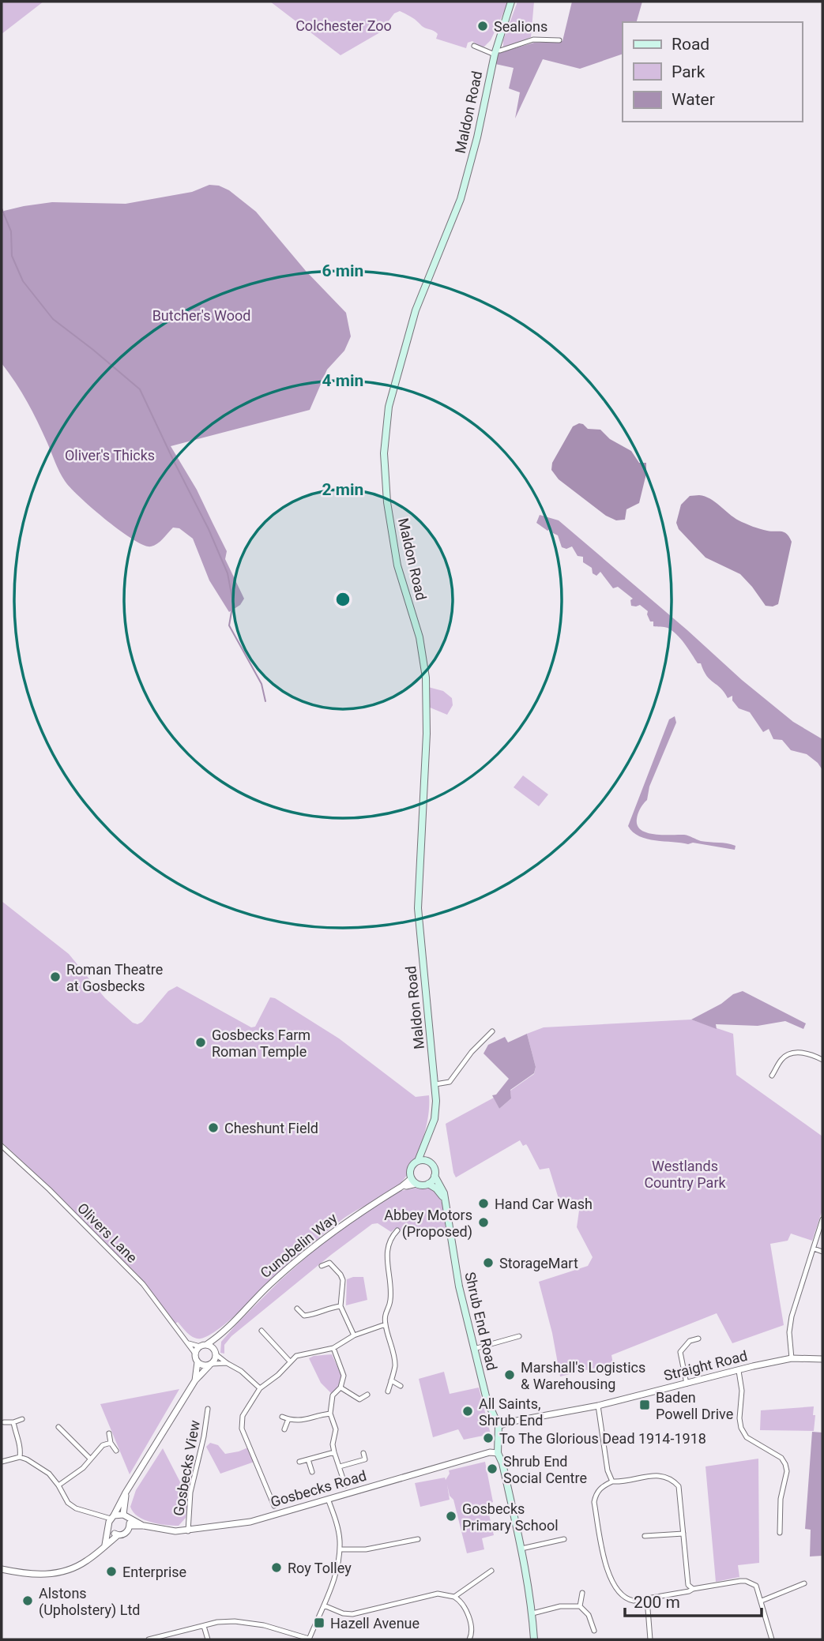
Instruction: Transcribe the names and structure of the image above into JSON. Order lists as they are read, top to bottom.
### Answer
{
  "streets": {
    "main road": ["Maldon Road", "Shrub End Road"],
    "street": [
      "Olivers Lane",
      "Cunobelin Way",
      "Straight Road",
      "Gosbecks View",
      "Gosbecks Road"
    ]
  },
  "crossings": [
    ["Maldon Road", "Cunobelin Way"],
    ["Maldon Road", "Shrub End Road"],
    ["Olivers Lane", "Cunobelin Way"],
    ["Cunobelin Way", "Shrub End Road"],
    ["Shrub End Road", "Straight Road"],
    ["Shrub End Road", "Gosbecks Road"],
    ["Gosbecks View", "Gosbecks Road"]
  ],
  "parks": [
    "Colchester Zoo",
    "Butcher's Wood",
    "Oliver's Thicks",
    "Westlands Country Park"
  ],
  "places": {
    "other": [
      "Sealions",
      "Roman Theatre at Gosbecks",
      "Gosbecks Farm Roman Temple",
      "Cheshunt Field",
      "Hand Car Wash",
      "Abbey Motors (Proposed)",
      "StorageMart",
      "Marshall's Logistics & Warehousing",
      "All Saints, Shrub End",
      "To The Glorious Dead 1914-1918",
      "Shrub End Social Centre",
      "Gosbecks Primary School",
      "Roy Tolley",
      "Enterprise",
      "Alstons (Upholstery) Ltd"
    ],
    "transit": ["Baden Powell Drive", "Hazell Avenue"]
  },
  "legend": ["Road", "Park", "Water"],
  "scale_bar": "200 m",
  "rings": ["6 min", "4 min", "2 min"]
}
